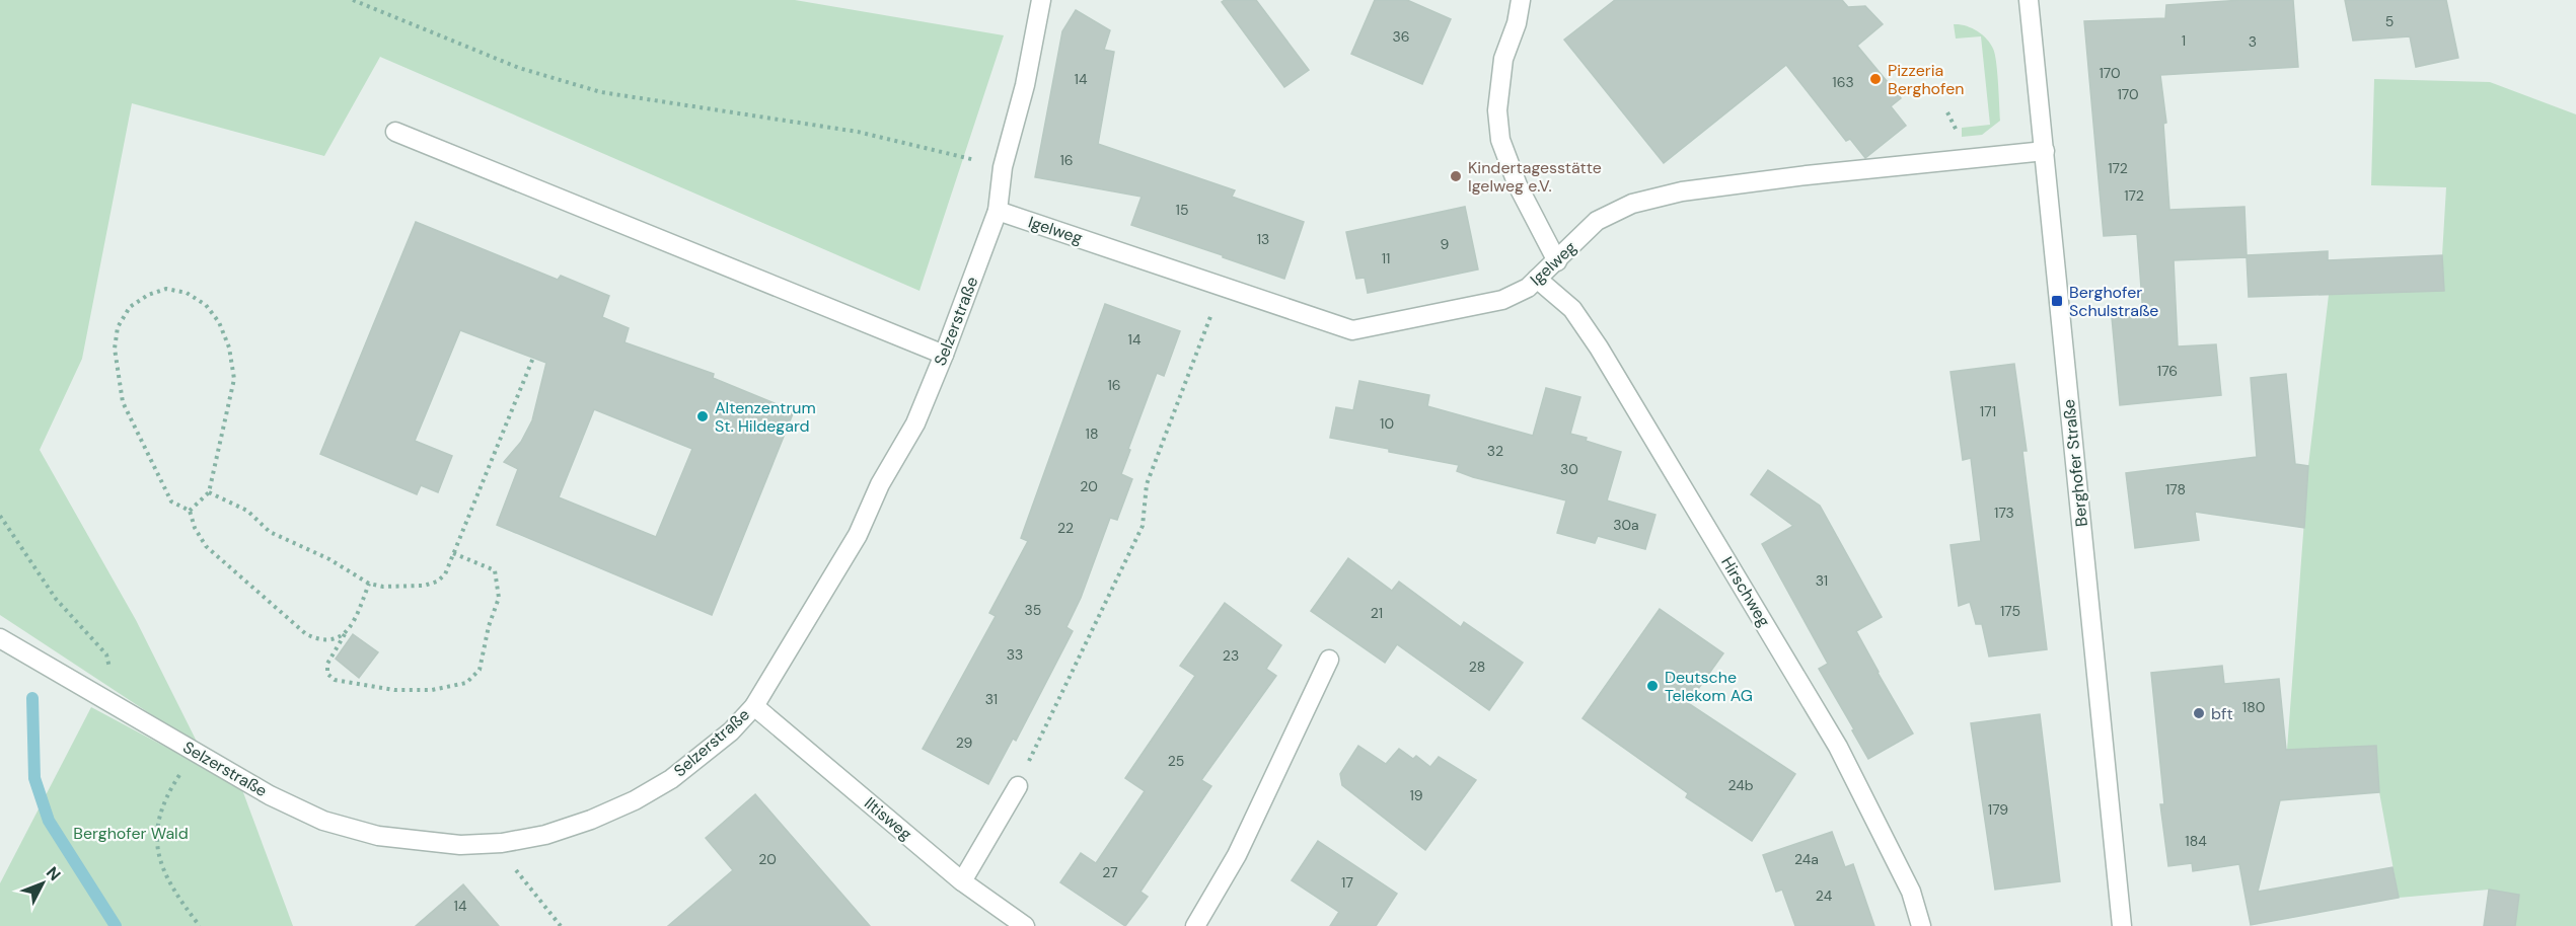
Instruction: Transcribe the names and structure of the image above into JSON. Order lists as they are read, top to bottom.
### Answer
{
  "streets": {
    "street": [
      "Igelweg",
      "Selzerstraße",
      "Berghofer Straße",
      "Hirschweg",
      "Iltisweg"
    ]
  },
  "crossings": [
    ["Igelweg", "Selzerstraße"],
    ["Igelweg", "Berghofer Straße"],
    ["Igelweg", "Hirschweg"],
    ["Selzerstraße", "Iltisweg"]
  ],
  "parks": ["Berghofer Wald"],
  "places": {
    "other": [
      "Pizzeria Berghofen",
      "Kindertagesstätte Igelweg e.V.",
      "Altenzentrum St. Hildegard",
      "Deutsche Telekom AG",
      "bft"
    ],
    "transit": ["Berghofer Schulstraße"]
  },
  "house_numbers": [
    "5",
    "36",
    "1",
    "3",
    "170",
    "14",
    "163",
    "170",
    "16",
    "172",
    "172",
    "15",
    "13",
    "9",
    "11",
    "14",
    "176",
    "16",
    "171",
    "10",
    "18",
    "32",
    "30",
    "20",
    "178",
    "173",
    "30a",
    "22",
    "31",
    "35",
    "175",
    "21",
    "33",
    "23",
    "28",
    "31",
    "180",
    "29",
    "25",
    "24b",
    "19",
    "179",
    "184",
    "20",
    "24a",
    "27",
    "17",
    "24",
    "14"
  ],
  "north": "top right"
}
